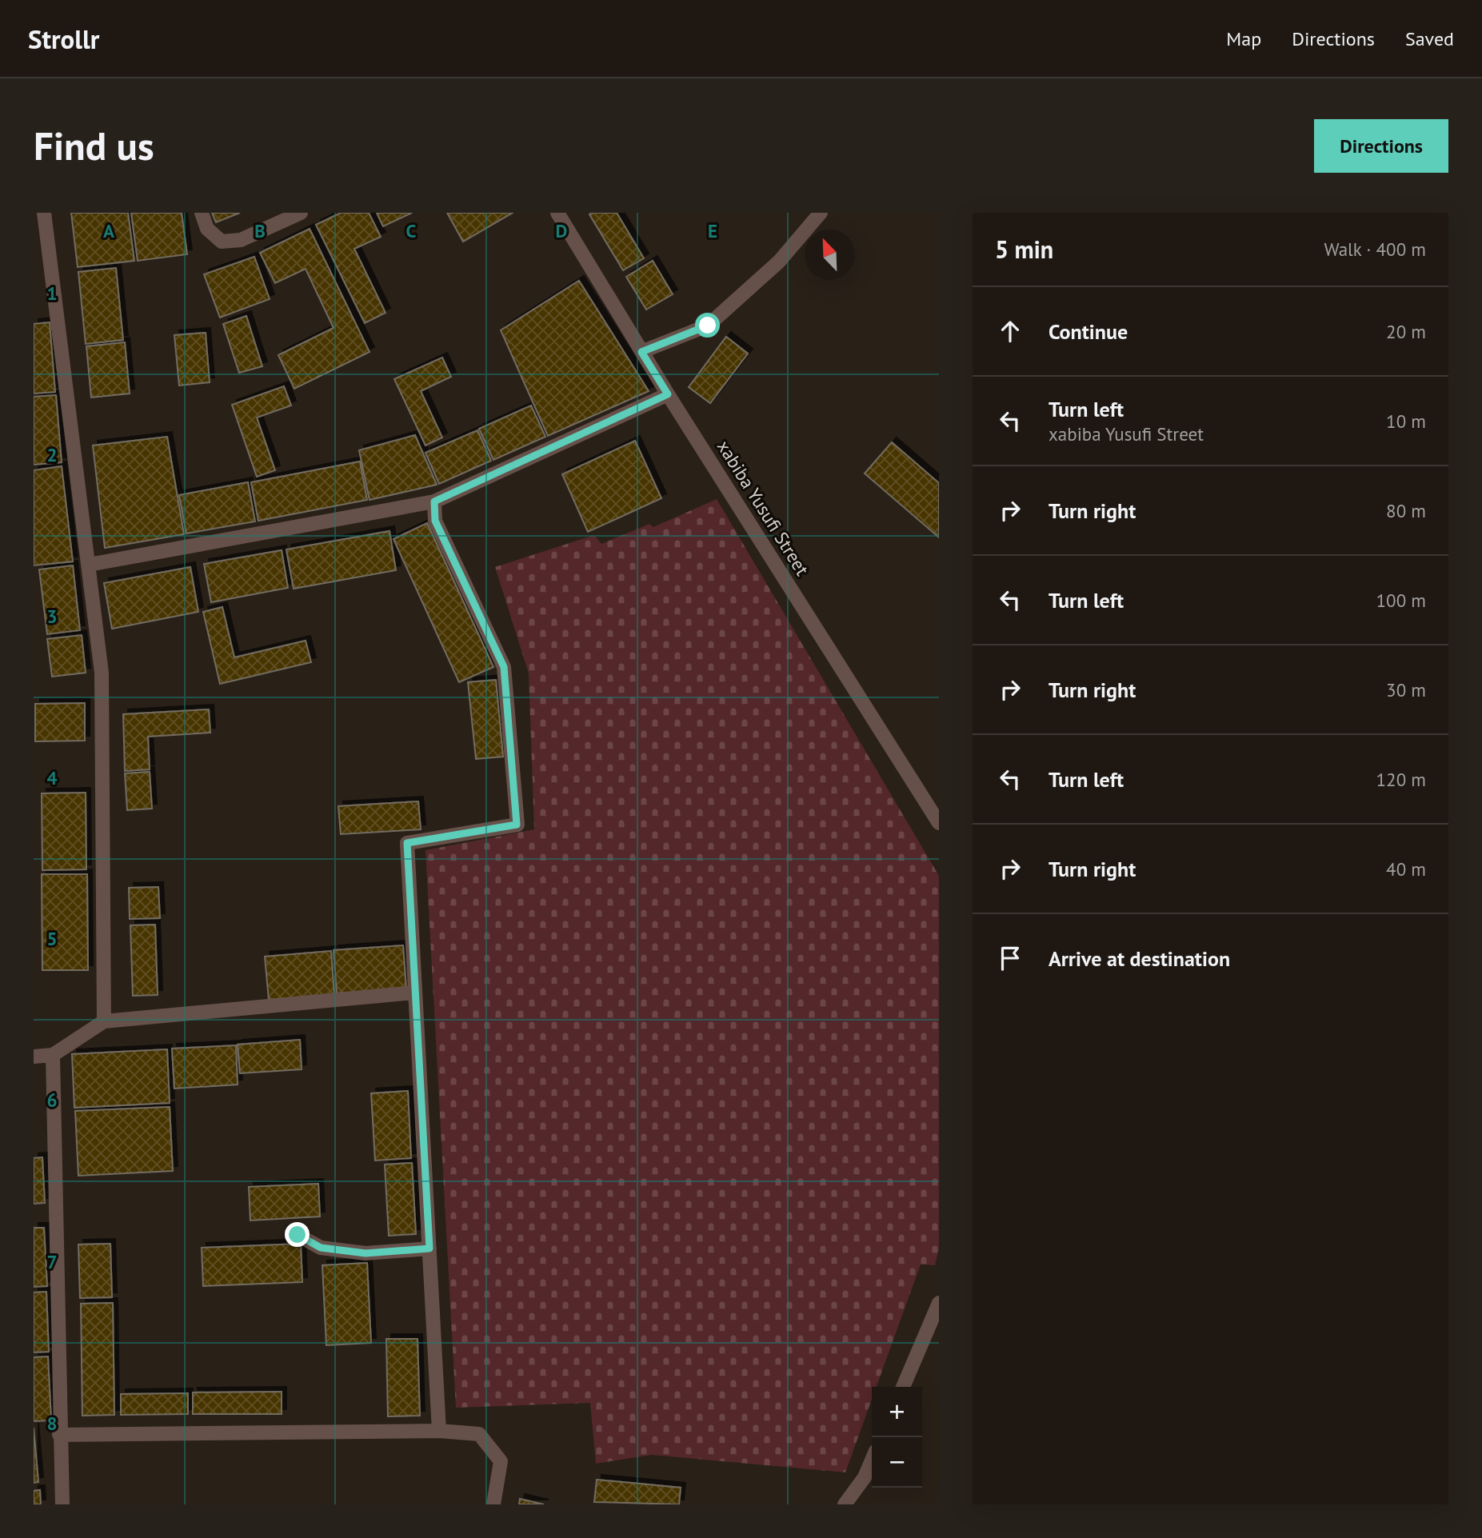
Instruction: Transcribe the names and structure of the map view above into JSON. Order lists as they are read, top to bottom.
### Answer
{
  "streets": {
    "street": ["xabiba Yusufi Street"]
  },
  "north": "top left",
  "page": {
    "header": "Strollr",
    "nav": ["Map", "Directions", "Saved"],
    "buttons": "Directions",
    "title": "Find us",
    "heading": ["5 min", "Walk · 400 m"],
    "list": [
      ["Continue", "20 m"],
      ["Turn left", "xabiba Yusufi Street", "10 m"],
      ["Turn right", "80 m"],
      ["Turn left", "100 m"],
      ["Turn right", "30 m"],
      ["Turn left", "120 m"],
      ["Turn right", "40 m"],
      "Arrive at destination"
    ],
    "map_buttons": ["+", "−"]
  },
  "grid": {
    "columns": [
      "A",
      "B",
      "C",
      "D",
      "E"
    ],
    "rows": [
      "1",
      "2",
      "3",
      "4",
      "5",
      "6",
      "7",
      "8"
    ]
  }
}
